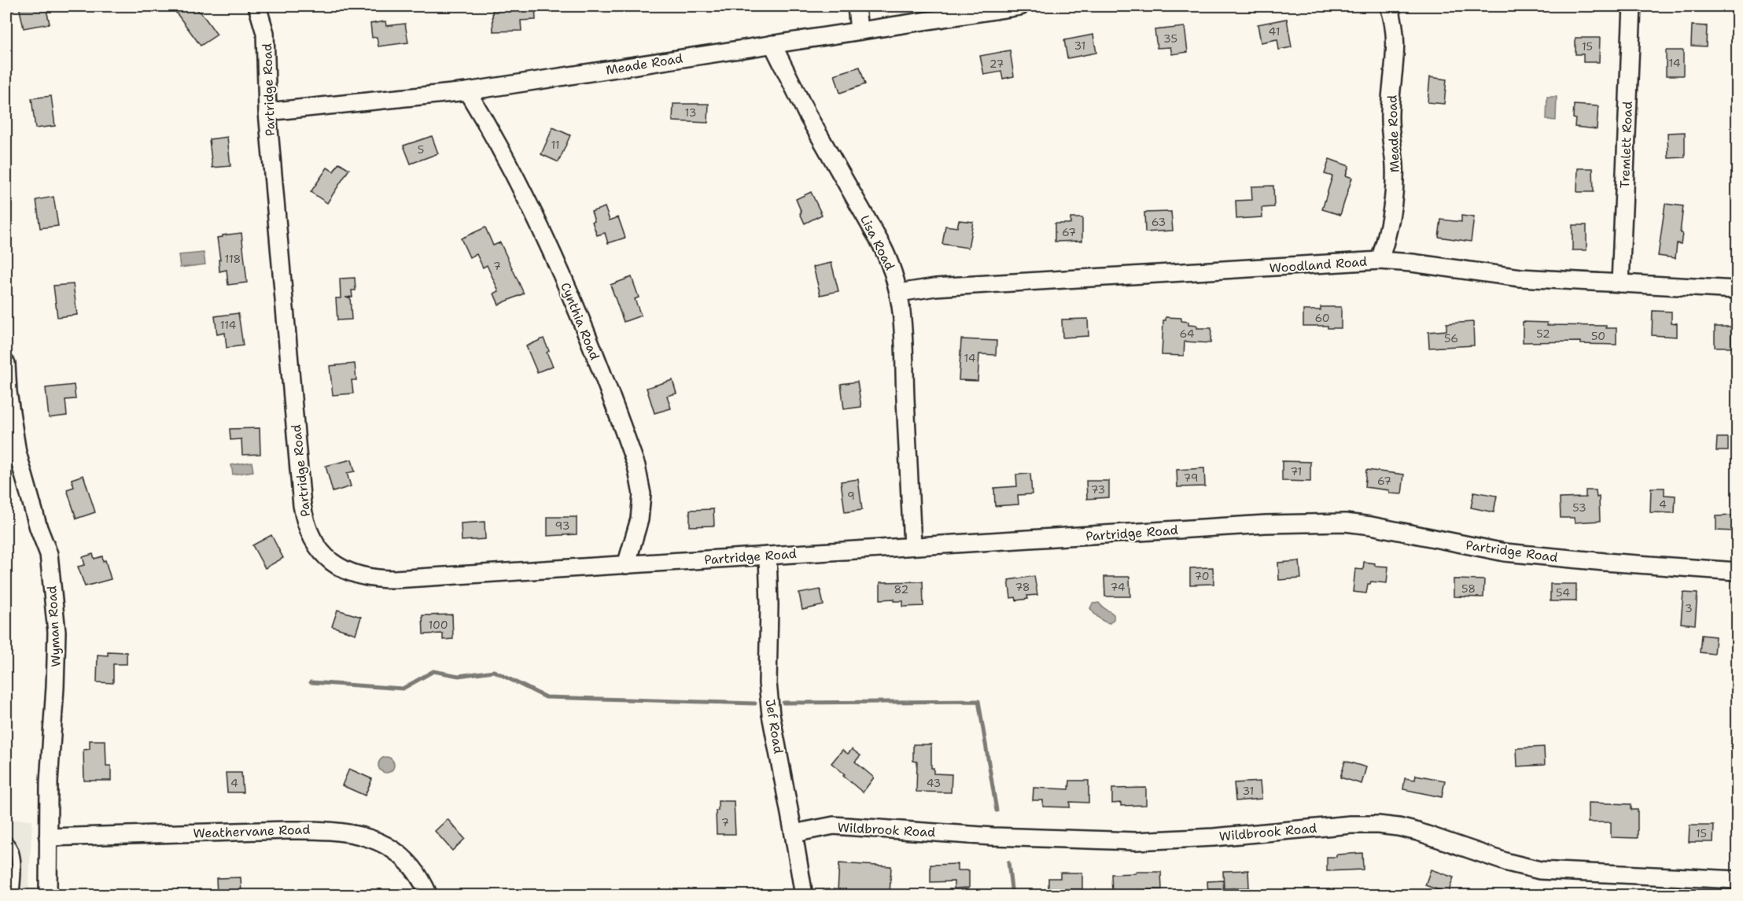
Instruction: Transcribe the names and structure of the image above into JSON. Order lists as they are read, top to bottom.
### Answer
{
  "streets": {
    "street": [
      "Meade Road",
      "Partridge Road",
      "Tremlett Road",
      "Lisa Road",
      "Woodland Road",
      "Cynthia Road",
      "Wyman Road",
      "Jef Road",
      "Wildbrook Road",
      "Weathervane Road"
    ]
  },
  "crossings": [
    ["Meade Road", "Partridge Road"],
    ["Meade Road", "Lisa Road"],
    ["Meade Road", "Woodland Road"],
    ["Meade Road", "Cynthia Road"],
    ["Partridge Road", "Lisa Road"],
    ["Partridge Road", "Cynthia Road"],
    ["Partridge Road", "Jef Road"],
    ["Tremlett Road", "Woodland Road"],
    ["Lisa Road", "Woodland Road"],
    ["Wyman Road", "Weathervane Road"],
    ["Jef Road", "Wildbrook Road"]
  ],
  "house_numbers": [
    "41",
    "35",
    "31",
    "15",
    "14",
    "27",
    "13",
    "11",
    "5",
    "63",
    "67",
    "118",
    "7",
    "60",
    "114",
    "64",
    "52",
    "50",
    "56",
    "14",
    "71",
    "79",
    "67",
    "73",
    "9",
    "4",
    "53",
    "93",
    "70",
    "78",
    "74",
    "58",
    "82",
    "54",
    "3",
    "100",
    "4",
    "43",
    "31",
    "7",
    "15"
  ]
}
